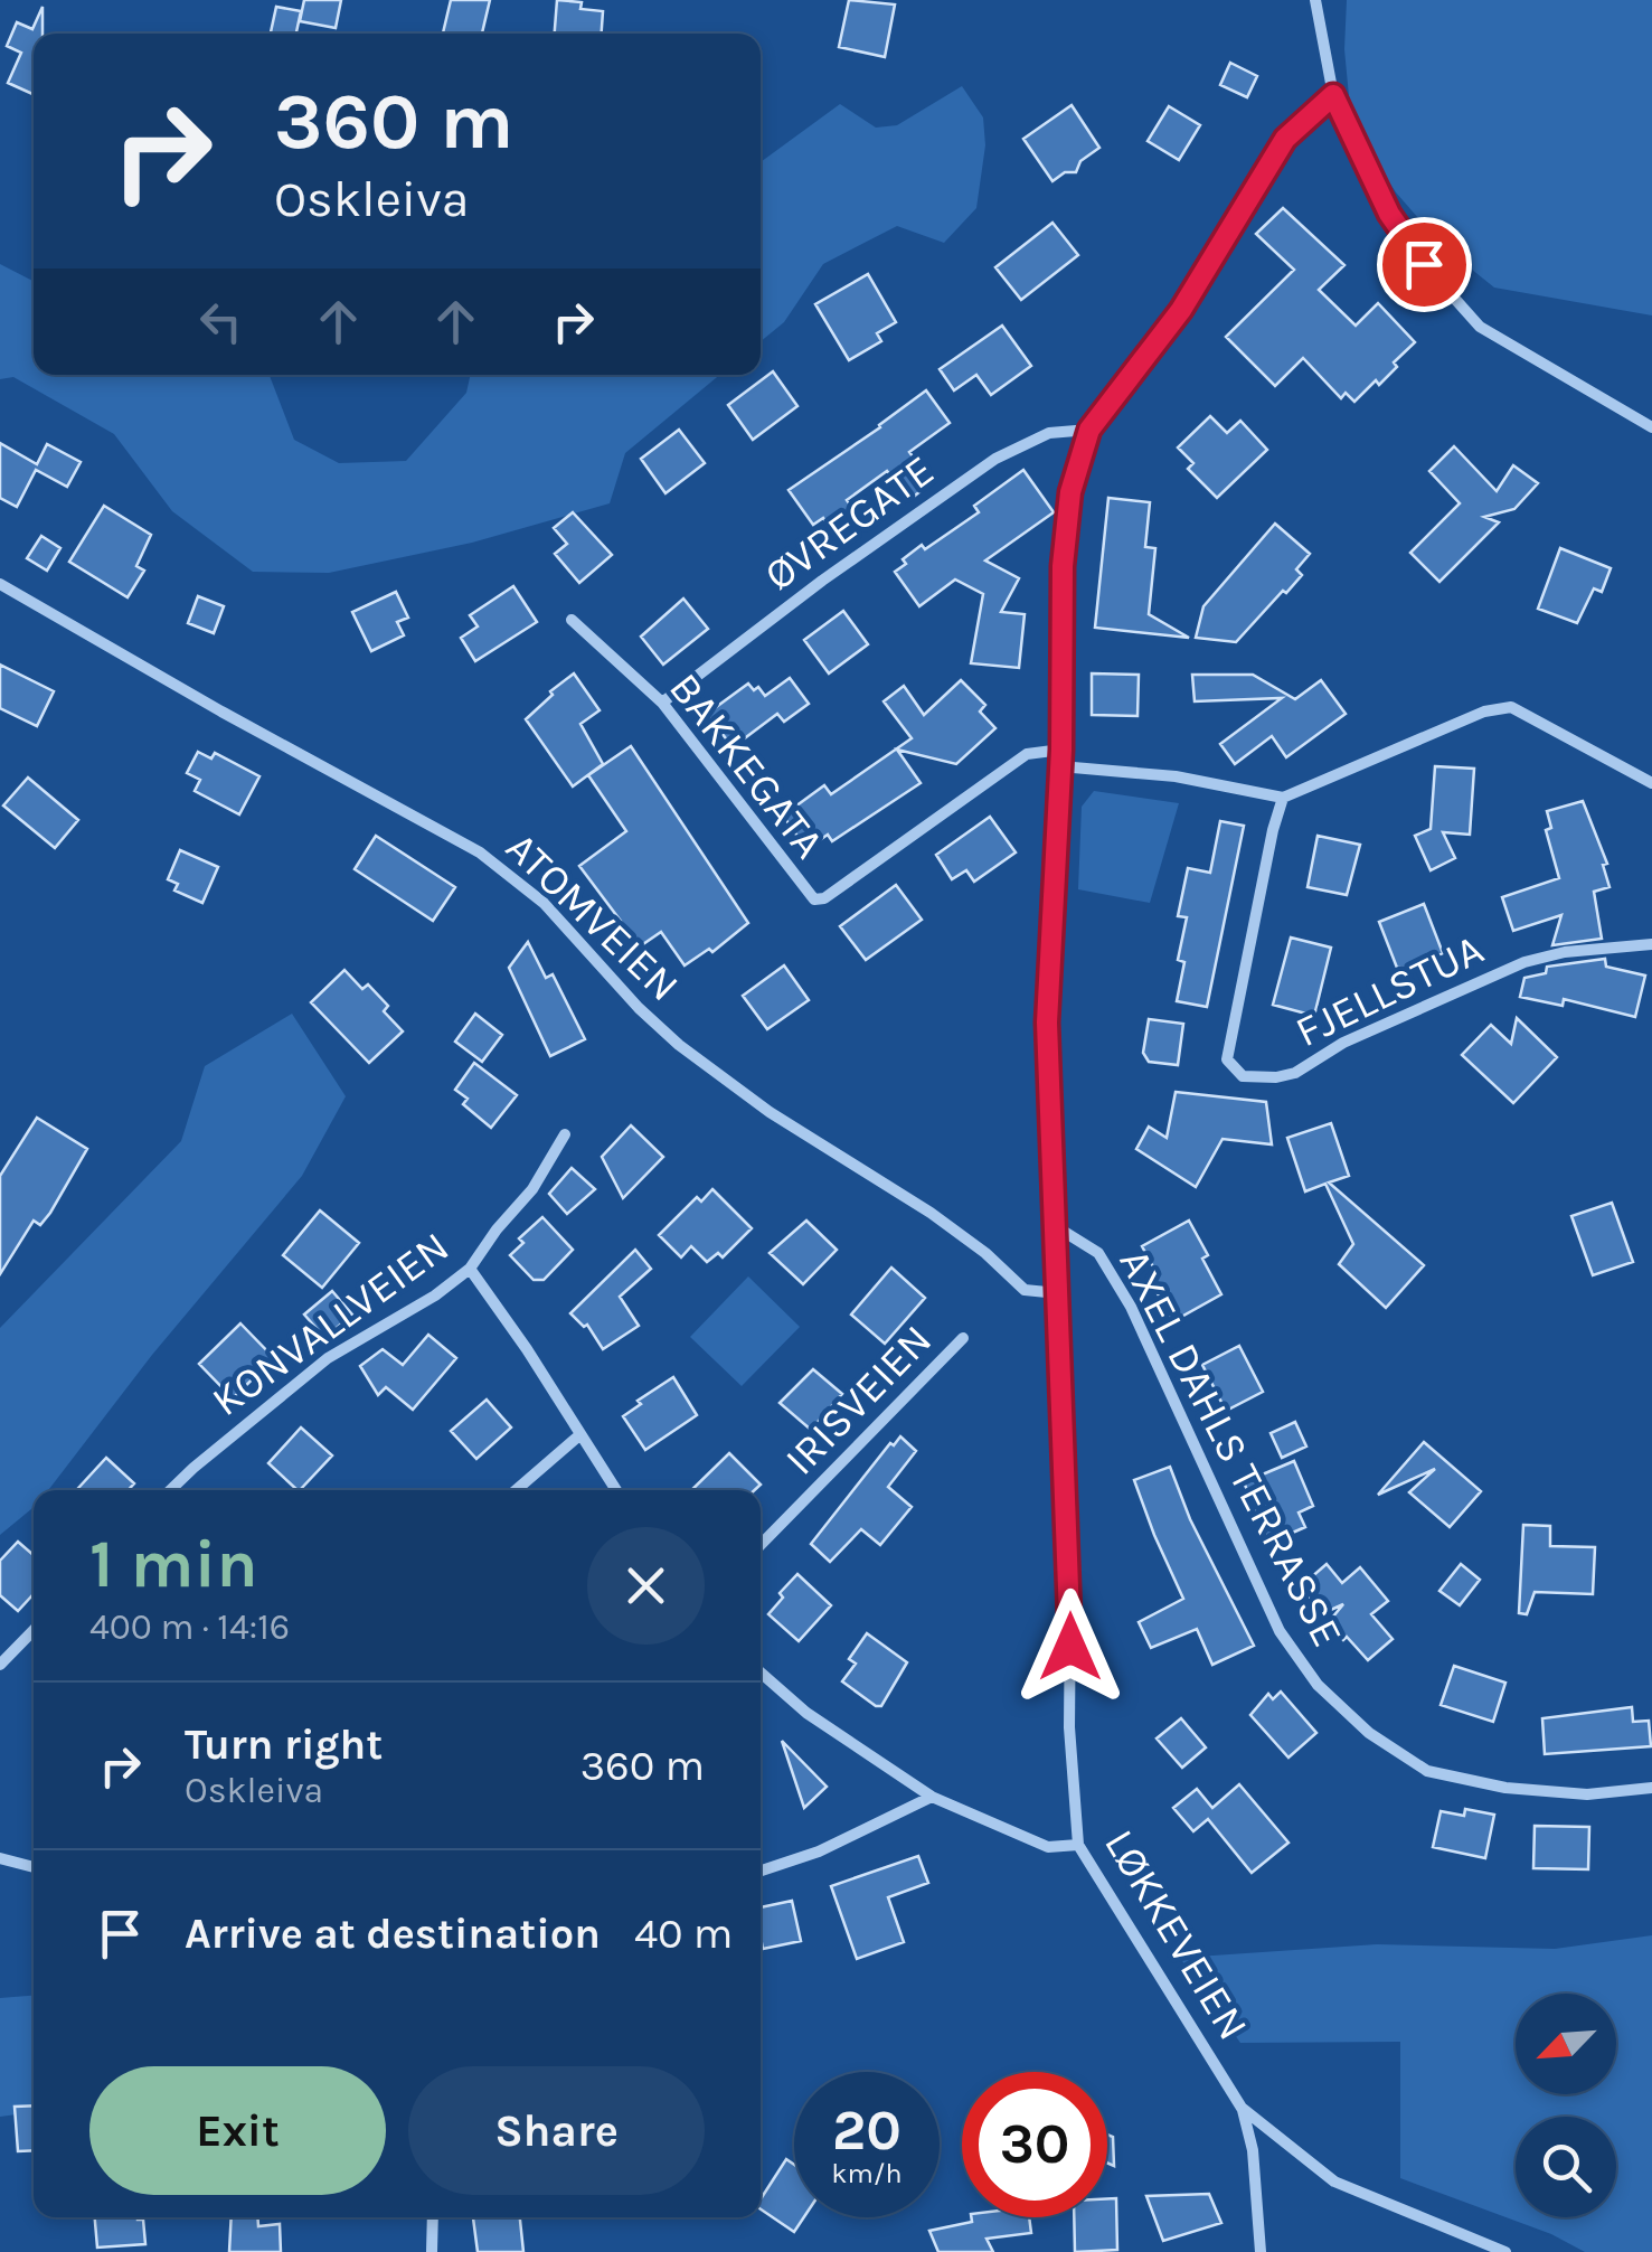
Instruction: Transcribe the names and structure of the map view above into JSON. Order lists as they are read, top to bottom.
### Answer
{
  "streets": {
    "street": [
      "ØVREGATE",
      "BAKKEGATA",
      "ATOMVEIEN",
      "FJELLSTUA",
      "KONVALLVEIEN",
      "IRISVEIEN",
      "AXEL DAHLS TERRASSE",
      "LØKKEVEIEN"
    ]
  },
  "crossings": [
    ["ØVREGATE", "BAKKEGATA"],
    ["ØVREGATE", "LØKKEVEIEN"],
    ["BAKKEGATA", "LØKKEVEIEN"],
    ["ATOMVEIEN", "LØKKEVEIEN"],
    ["AXEL DAHLS TERRASSE", "LØKKEVEIEN"]
  ],
  "north": "bottom left",
  "page": {
    "turn": ["360 m", "Oskleiva"],
    "heading": ["1 min", "400 m · 14:16"],
    "list": [
      {
        "name": "Turn right",
        "note": "Oskleiva",
        "value": "360 m"
      },
      {
        "name": "Arrive at destination",
        "value": "40 m"
      }
    ],
    "buttons": ["Exit", "Share"],
    "speed": "20 km/h",
    "limit": "30"
  }
}
